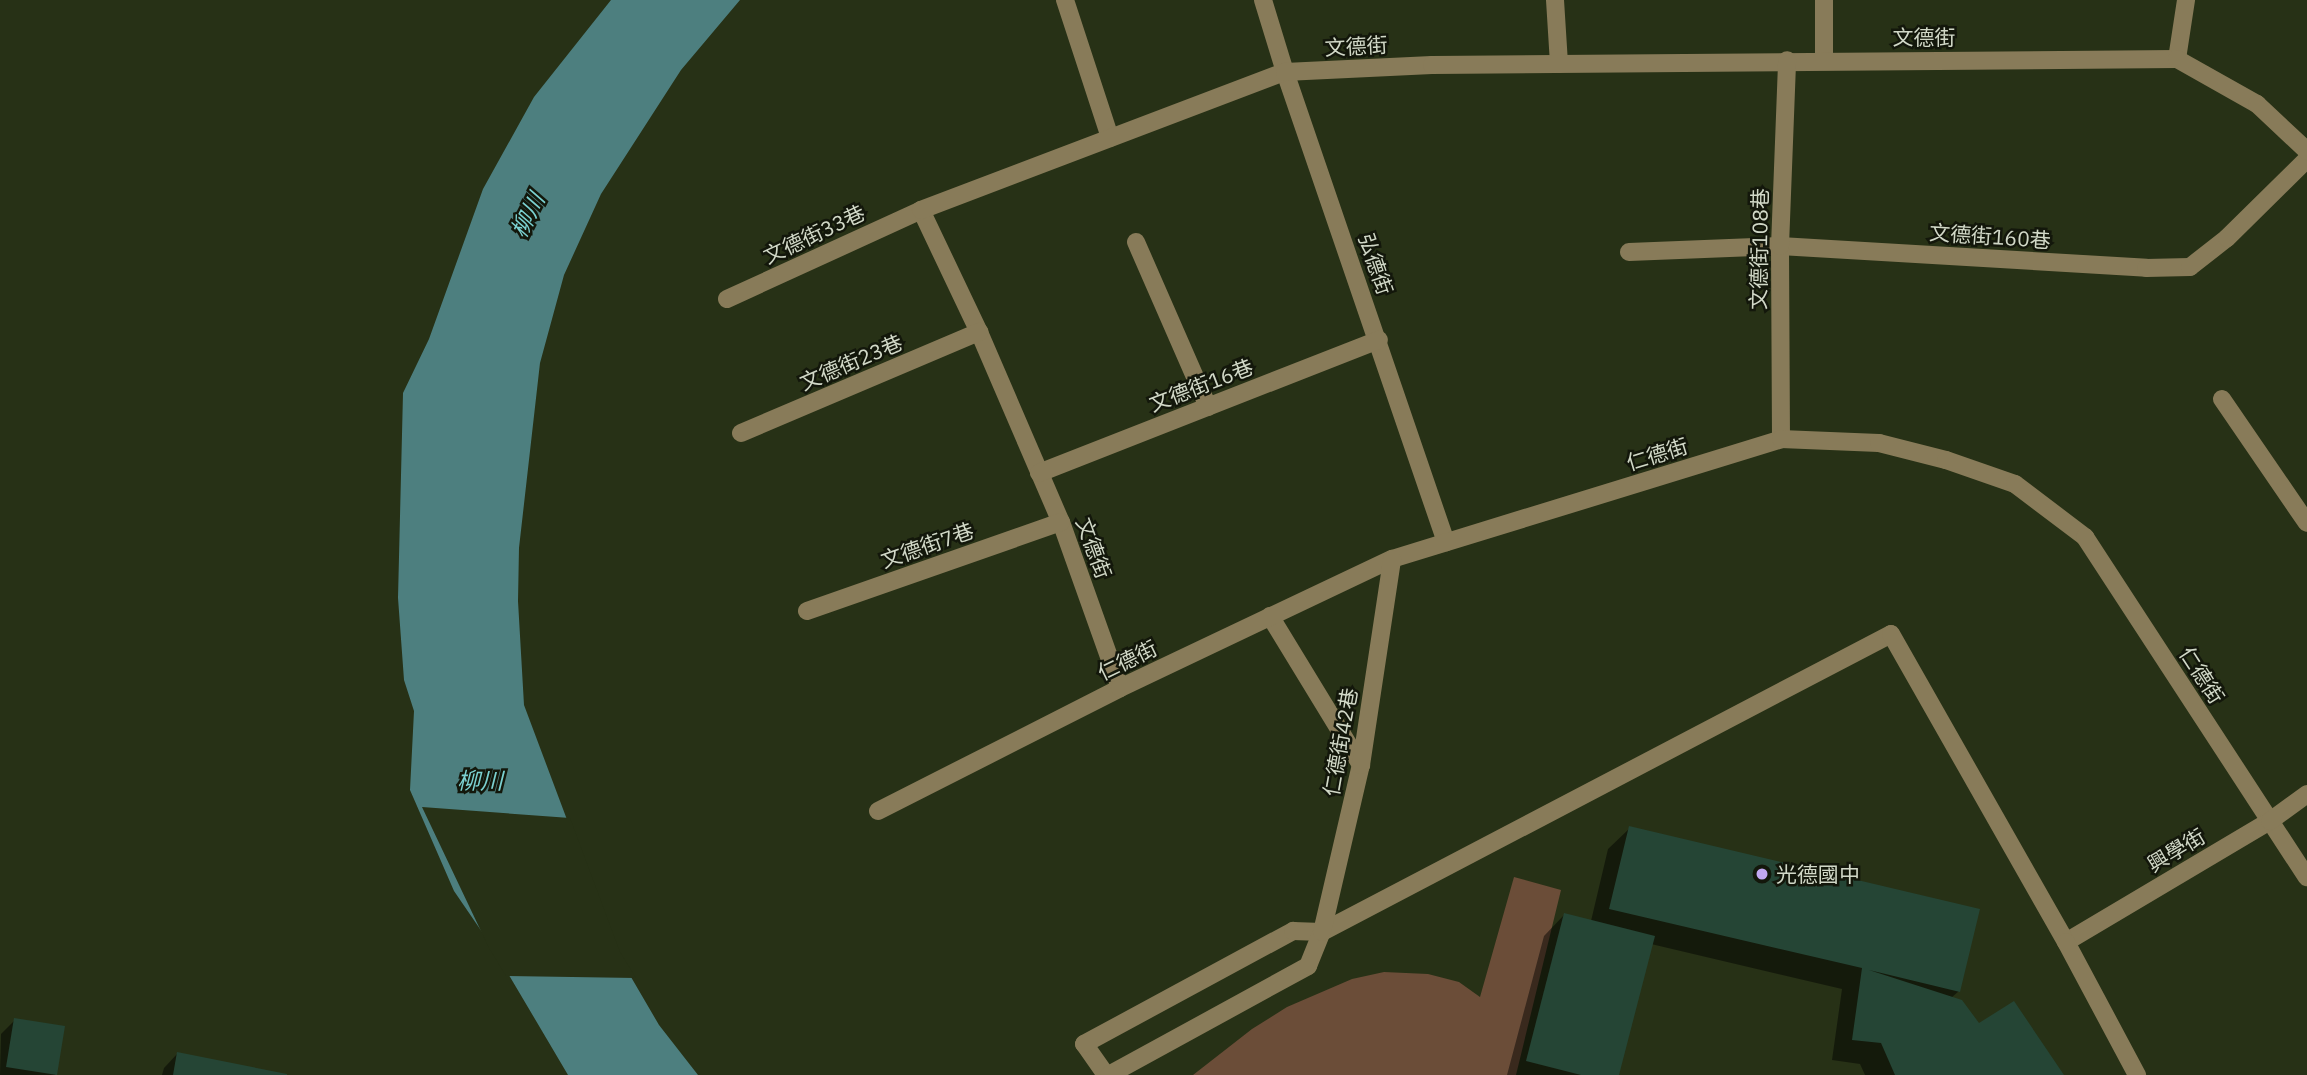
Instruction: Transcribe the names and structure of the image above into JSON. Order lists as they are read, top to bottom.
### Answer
{
  "streets": {
    "street": [
      "文德街",
      "文德街33巷",
      "文德街160巷",
      "文德街108巷",
      "弘德街",
      "文德街23巷",
      "文德街16巷",
      "仁德街",
      "文德街7巷",
      "仁德街42巷",
      "興學街"
    ]
  },
  "crossings": [
    ["文德街", "文德街33巷"],
    ["文德街", "文德街108巷"],
    ["文德街", "弘德街"],
    ["文德街", "文德街23巷"],
    ["文德街", "文德街16巷"],
    ["文德街", "仁德街"],
    ["文德街", "文德街7巷"],
    ["文德街160巷", "文德街108巷"],
    ["文德街108巷", "仁德街"],
    ["弘德街", "文德街16巷"],
    ["弘德街", "仁德街"],
    ["仁德街", "仁德街42巷"],
    ["仁德街", "興學街"]
  ],
  "water": ["柳川"],
  "places": ["光德國中"]
}
